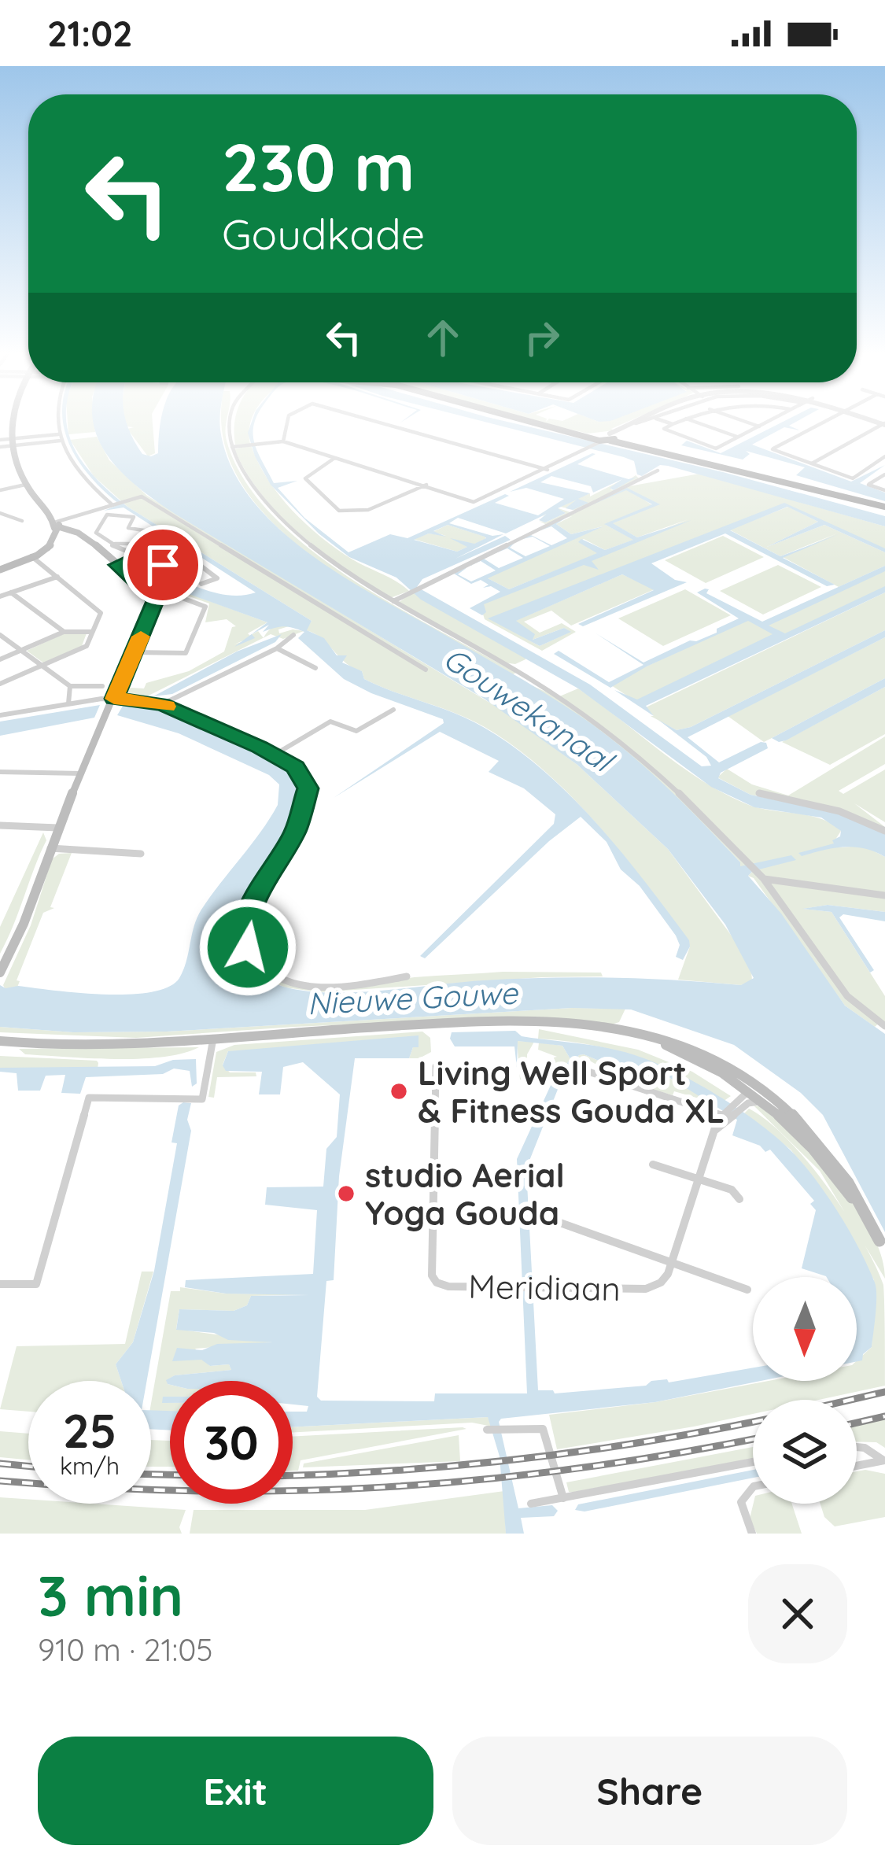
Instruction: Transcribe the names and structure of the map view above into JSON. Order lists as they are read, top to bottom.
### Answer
{
  "streets": {
    "street": ["Meridiaan"]
  },
  "water": ["Gouwekanaal", "Nieuwe Gouwe"],
  "places": ["Living Well Sport & Fitness Gouda XL", "studio Aerial Yoga Gouda"],
  "north": "bottom",
  "page": {
    "status": "21:02",
    "turn": ["230 m", "Goudkade"],
    "speed": "25 km/h",
    "limit": "30",
    "heading": ["3 min", "910 m · 21:05"],
    "buttons": ["Exit", "Share"]
  }
}
